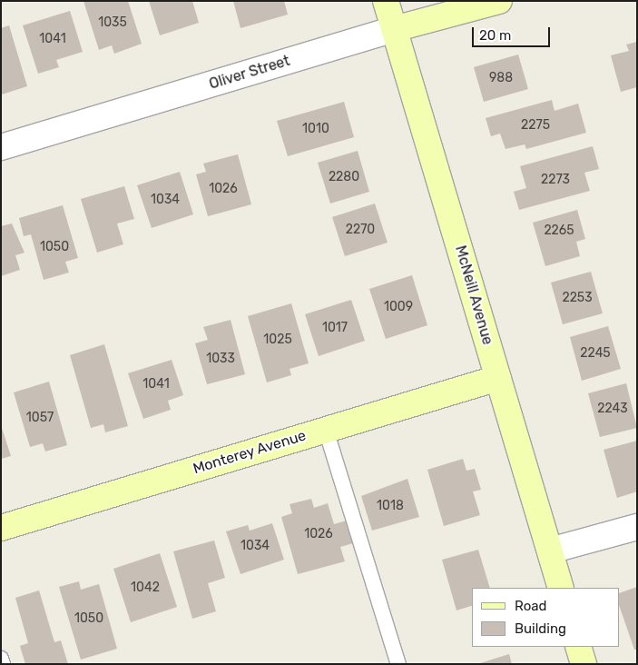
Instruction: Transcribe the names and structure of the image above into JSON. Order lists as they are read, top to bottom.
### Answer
{
  "streets": {
    "street": ["Oliver Street", "McNeill Avenue", "Monterey Avenue"]
  },
  "crossings": [
    ["Oliver Street", "McNeill Avenue"],
    ["McNeill Avenue", "Monterey Avenue"]
  ],
  "house_numbers": [
    "1035",
    "1041",
    "988",
    "2275",
    "1010",
    "2280",
    "2273",
    "1026",
    "1034",
    "2270",
    "2265",
    "1050",
    "2253",
    "1009",
    "1017",
    "1025",
    "2245",
    "1033",
    "1041",
    "2243",
    "1057",
    "1018",
    "1026",
    "1034",
    "1042",
    "1050"
  ],
  "legend": ["Road", "Building"],
  "scale_bar": "20 m"
}
